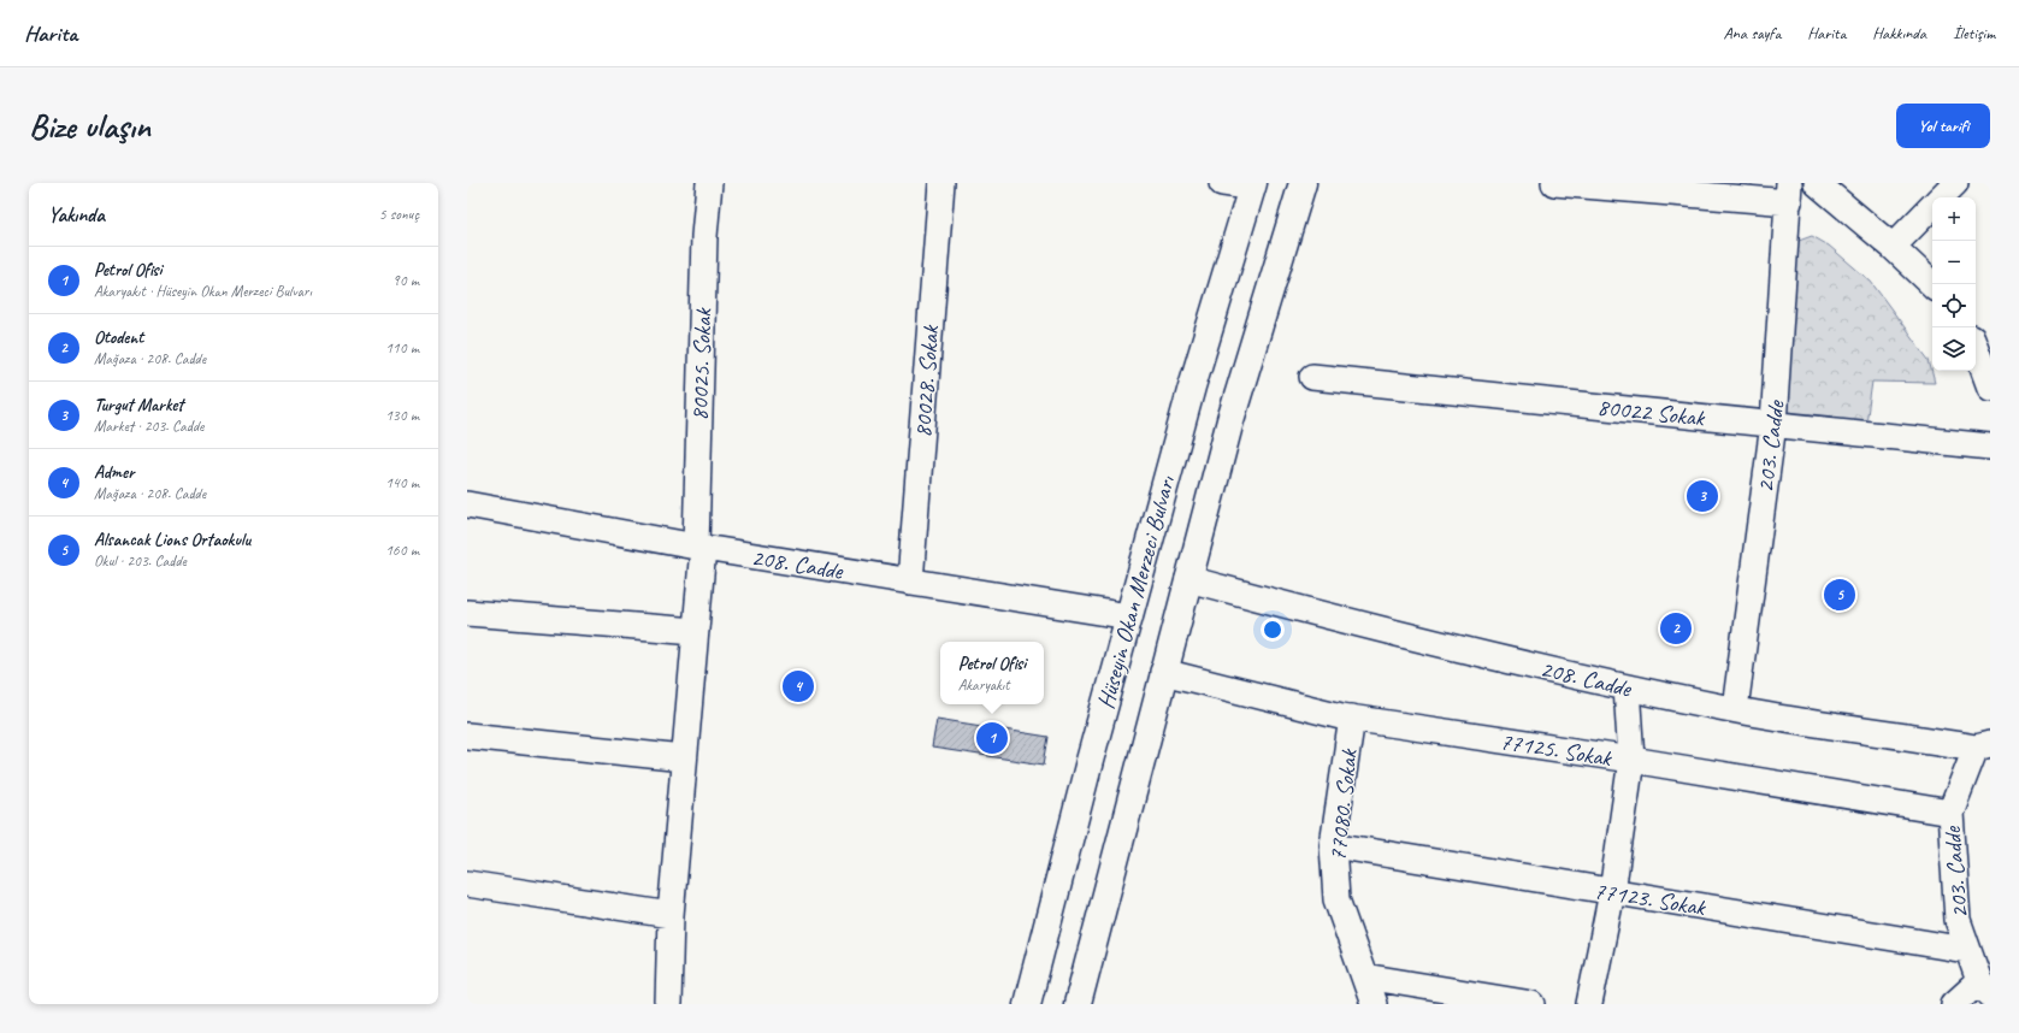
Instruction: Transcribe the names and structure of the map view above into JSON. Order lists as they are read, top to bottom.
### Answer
{
  "streets": {
    "main road": ["Hüseyin Okan Merzeci Bulvarı"],
    "street": [
      "80025. Sokak",
      "80028. Sokak",
      "80022 Sokak",
      "203. Cadde",
      "208. Cadde",
      "77125. Sokak",
      "77080. Sokak",
      "77123. Sokak"
    ]
  },
  "crossings": [
    ["80025. Sokak", "208. Cadde"],
    ["80028. Sokak", "208. Cadde"],
    ["80022 Sokak", "203. Cadde"],
    ["203. Cadde", "208. Cadde"],
    ["203. Cadde", "77125. Sokak"],
    ["203. Cadde", "77123. Sokak"],
    ["208. Cadde", "Hüseyin Okan Merzeci Bulvarı"],
    ["Hüseyin Okan Merzeci Bulvarı", "77125. Sokak"],
    ["77125. Sokak", "77080. Sokak"],
    ["77080. Sokak", "77123. Sokak"]
  ],
  "page": {
    "header": "Harita",
    "nav": [
      "Ana sayfa",
      "Harita",
      "Hakkında",
      "İletişim"
    ],
    "buttons": "Yol tarifi",
    "title": "Bize ulaşın",
    "heading": ["Yakında", "5 sonuç"],
    "map_buttons": ["+", "−"],
    "list": [
      {
        "mark": "1",
        "name": "Petrol Ofisi",
        "note": "Akaryakıt · Hüseyin Okan Merzeci Bulvarı",
        "value": "90 m"
      },
      {
        "mark": "2",
        "name": "Otodent",
        "note": "Mağaza · 208. Cadde",
        "value": "110 m"
      },
      {
        "mark": "3",
        "name": "Turgut Market",
        "note": "Market · 203. Cadde",
        "value": "130 m"
      },
      {
        "mark": "4",
        "name": "Admer",
        "note": "Mağaza · 208. Cadde",
        "value": "140 m"
      },
      {
        "mark": "5",
        "name": "Alsancak Lions Ortaokulu",
        "note": "Okul · 203. Cadde",
        "value": "160 m"
      }
    ],
    "pins": [
      "3",
      "5",
      "2",
      "4",
      "1"
    ],
    "popup": ["Petrol Ofisi", "Akaryakıt"]
  }
}
